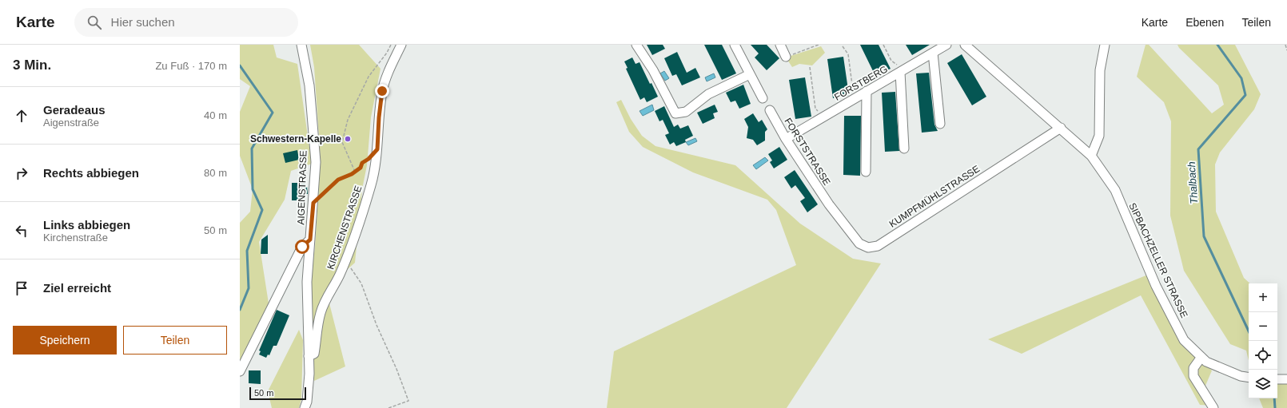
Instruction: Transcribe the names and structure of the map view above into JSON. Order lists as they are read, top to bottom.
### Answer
{
  "streets": {
    "street": [
      "FORSTBERG",
      "FORSTSTRASSE",
      "AIGENSTRASSE",
      "KUMPFMÜHLSTRASSE",
      "KIRCHENSTRASSE",
      "SIPBACHZELLER STRASSE"
    ]
  },
  "crossings": [
    ["FORSTBERG", "FORSTSTRASSE"],
    ["FORSTSTRASSE", "KUMPFMÜHLSTRASSE"],
    ["AIGENSTRASSE", "KIRCHENSTRASSE"],
    ["KUMPFMÜHLSTRASSE", "SIPBACHZELLER STRASSE"]
  ],
  "water": ["Thalbach"],
  "places": ["Schwestern-Kapelle"],
  "scale_bar": "50 m",
  "page": {
    "header": "Karte",
    "search": "Hier suchen",
    "nav": ["Karte", "Ebenen", "Teilen"],
    "heading": ["3 Min.", "Zu Fuß · 170 m"],
    "list": [
      ["Geradeaus", "Aigenstraße", "40 m"],
      ["Rechts abbiegen", "80 m"],
      ["Links abbiegen", "Kirchenstraße", "50 m"],
      "Ziel erreicht"
    ],
    "map_buttons": ["+", "−"],
    "buttons": ["Speichern", "Teilen"],
    "scale": "50 m"
  }
}
